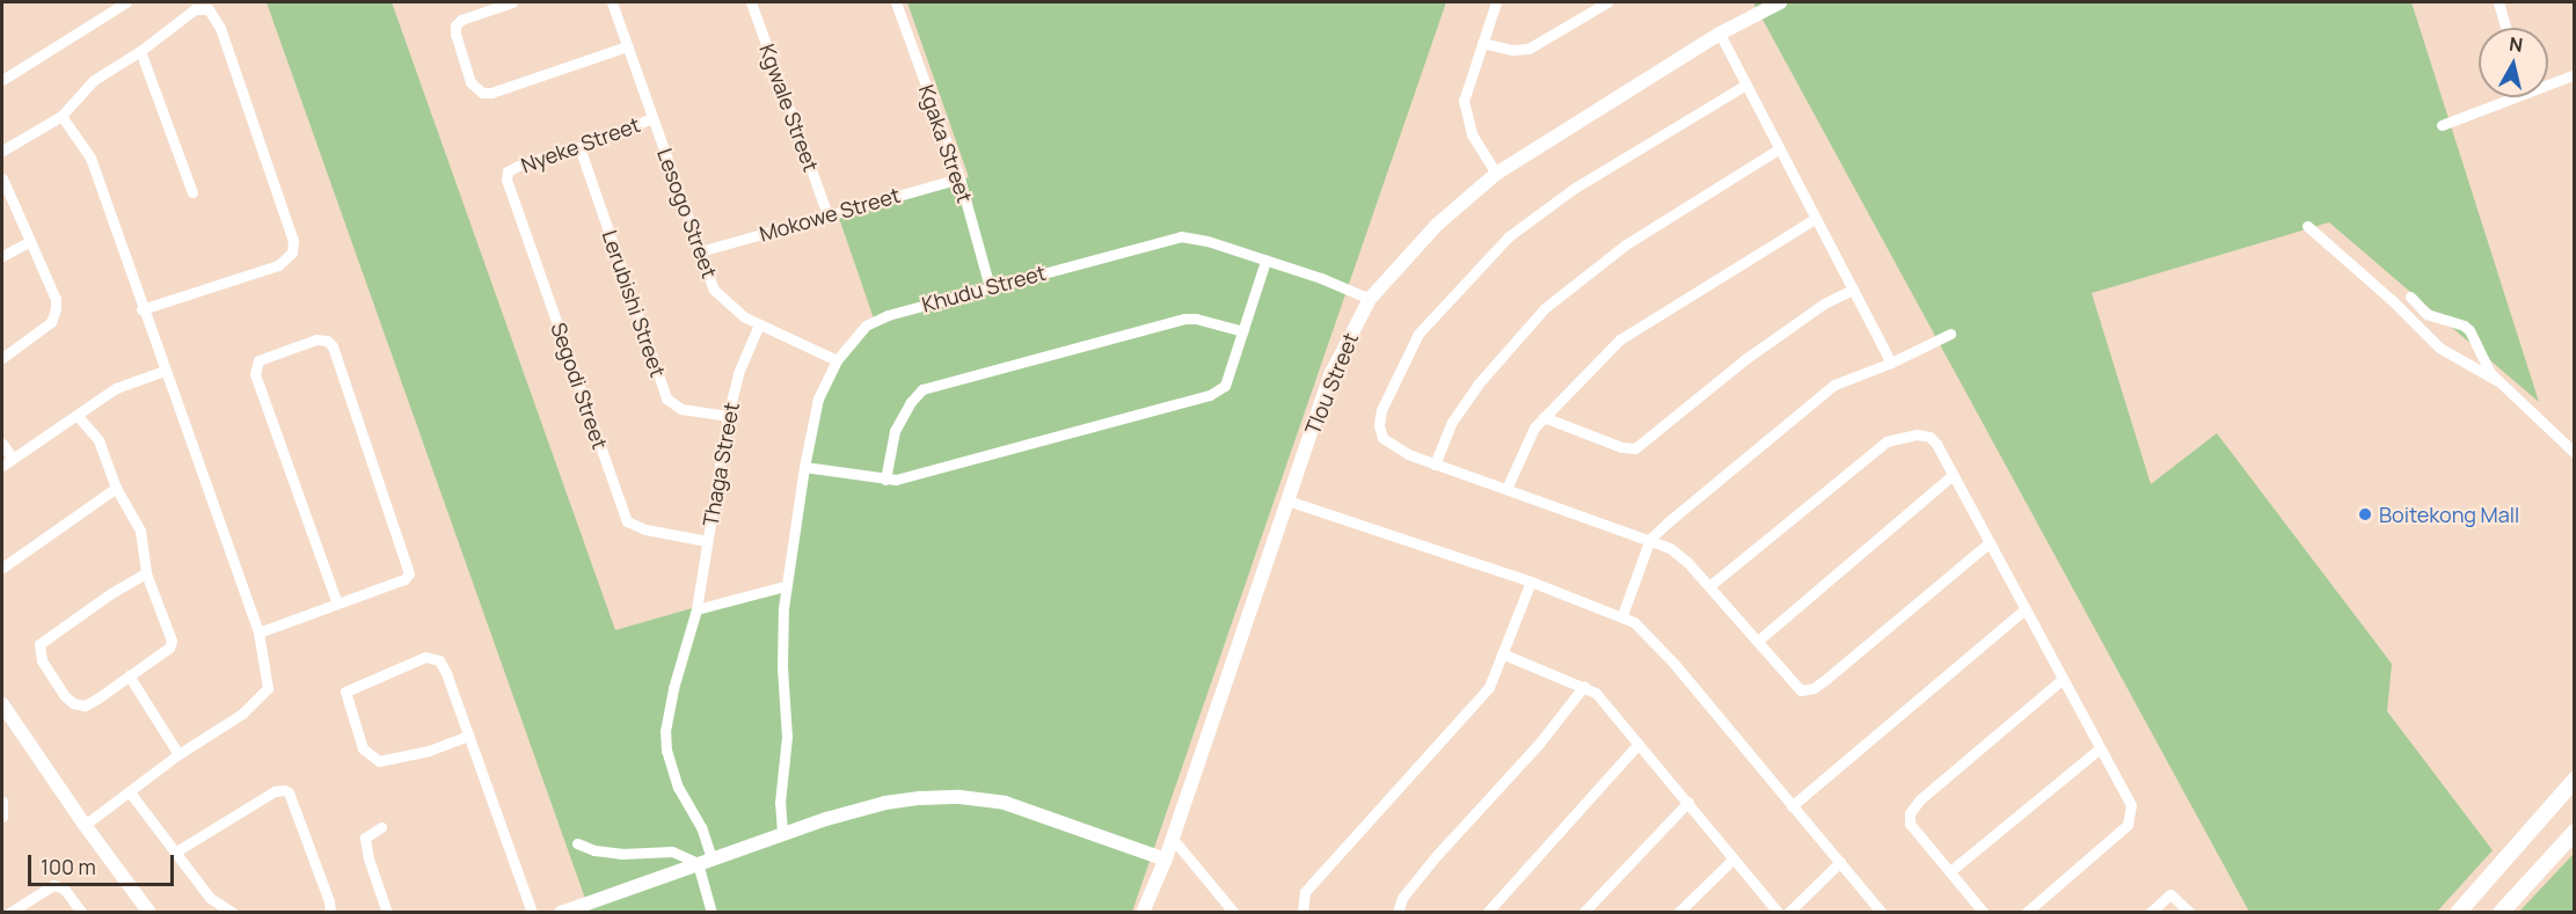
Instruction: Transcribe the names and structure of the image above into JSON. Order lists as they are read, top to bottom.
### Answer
{
  "streets": {
    "street": [
      "Kgwale Street",
      "Kgaka Street",
      "Nyeke Street",
      "Lesogo Street",
      "Mokowe Street",
      "Khudu Street",
      "Lerubishi Street",
      "Tlou Street",
      "Segodi Street",
      "Thaga Street"
    ]
  },
  "crossings": [
    ["Kgwale Street", "Mokowe Street"],
    ["Kgaka Street", "Mokowe Street"],
    ["Kgaka Street", "Khudu Street"],
    ["Nyeke Street", "Lesogo Street"],
    ["Nyeke Street", "Lerubishi Street"],
    ["Nyeke Street", "Segodi Street"],
    ["Lesogo Street", "Mokowe Street"],
    ["Lesogo Street", "Khudu Street"],
    ["Lesogo Street", "Thaga Street"],
    ["Khudu Street", "Tlou Street"],
    ["Lerubishi Street", "Thaga Street"],
    ["Segodi Street", "Thaga Street"]
  ],
  "places": ["Boitekong Mall"],
  "scale_bar": "100 m",
  "north": "top"
}
